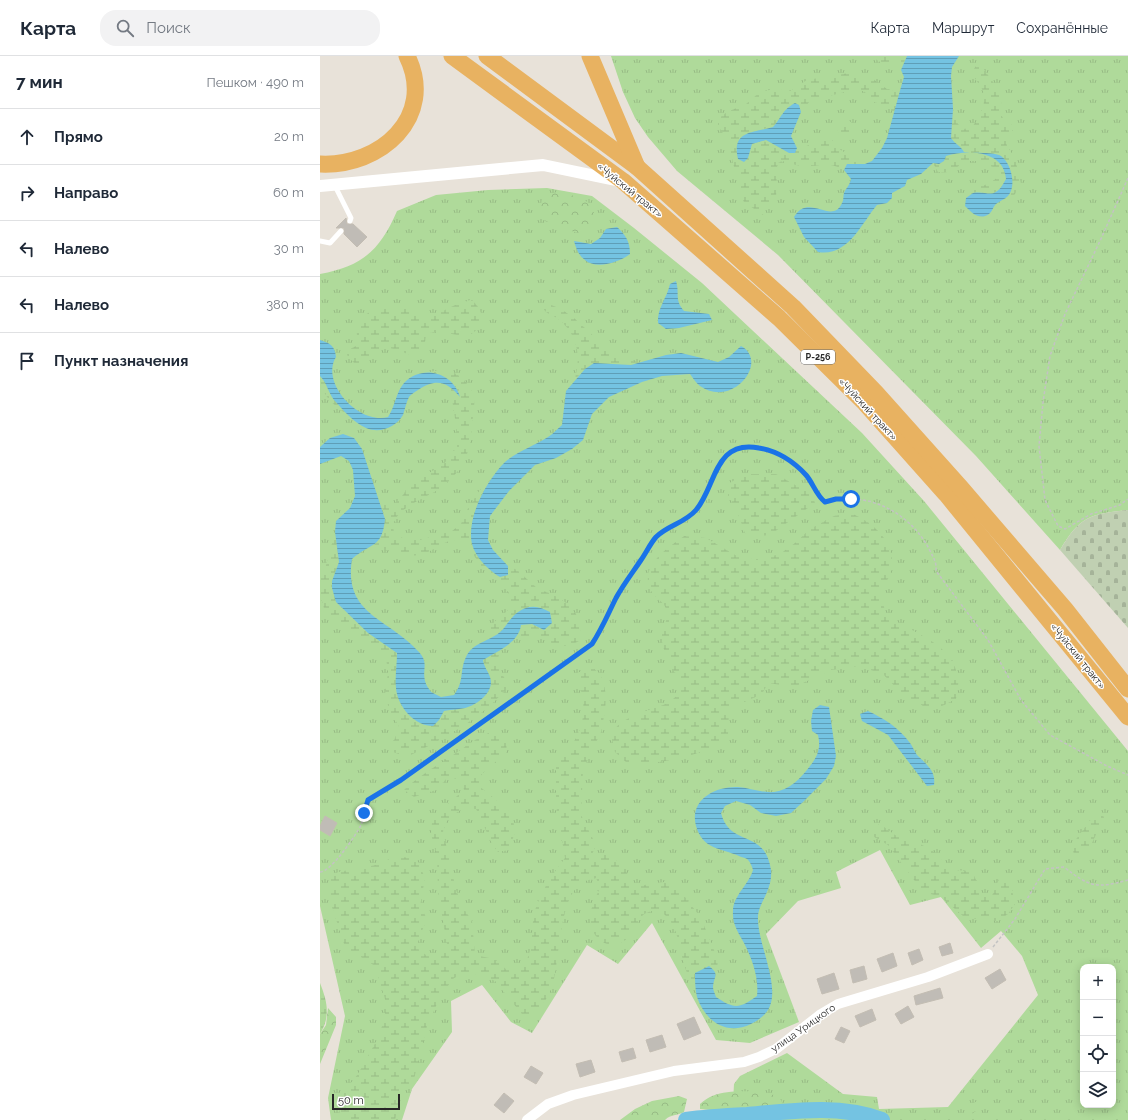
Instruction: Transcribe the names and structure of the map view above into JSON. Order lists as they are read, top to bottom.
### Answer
{
  "streets": {
    "highway": ["«Чуйский тракт»", "Р-256"],
    "street": ["улица Урицкого"]
  },
  "scale_bar": "50 m",
  "page": {
    "header": "Карта",
    "search": "Поиск",
    "nav": ["Карта", "Маршрут", "Сохранённые"],
    "heading": ["7 мин", "Пешком · 490 m"],
    "list": [
      ["Прямо", "20 m"],
      ["Направо", "60 m"],
      ["Налево", "30 m"],
      ["Налево", "380 m"],
      "Пункт назначения"
    ],
    "map_buttons": ["+", "−"],
    "scale": "50 m"
  }
}
